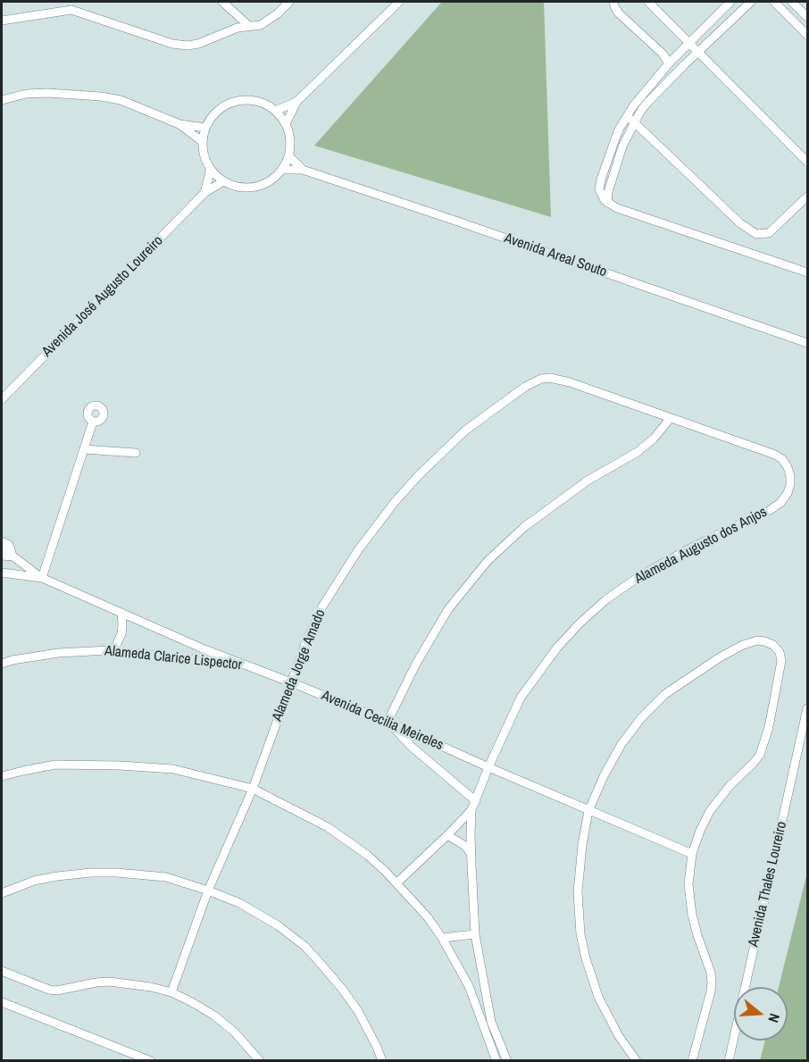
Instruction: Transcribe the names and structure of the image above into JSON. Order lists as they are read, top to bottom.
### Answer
{
  "streets": {
    "street": [
      "Avenida Areal Souto",
      "Avenida José Augusto Loureiro",
      "Alameda Augusto dos Anjos",
      "Alameda Clarice Lispector",
      "Alameda Jorge Amado",
      "Avenida Cecilia Meireles",
      "Avenida Thales Loureiro"
    ]
  },
  "crossings": [
    ["Avenida Areal Souto", "Avenida José Augusto Loureiro"],
    ["Alameda Augusto dos Anjos", "Alameda Jorge Amado"],
    ["Alameda Augusto dos Anjos", "Avenida Cecilia Meireles"],
    ["Alameda Clarice Lispector", "Avenida Cecilia Meireles"],
    ["Alameda Jorge Amado", "Avenida Cecilia Meireles"]
  ],
  "north": "right"
}
